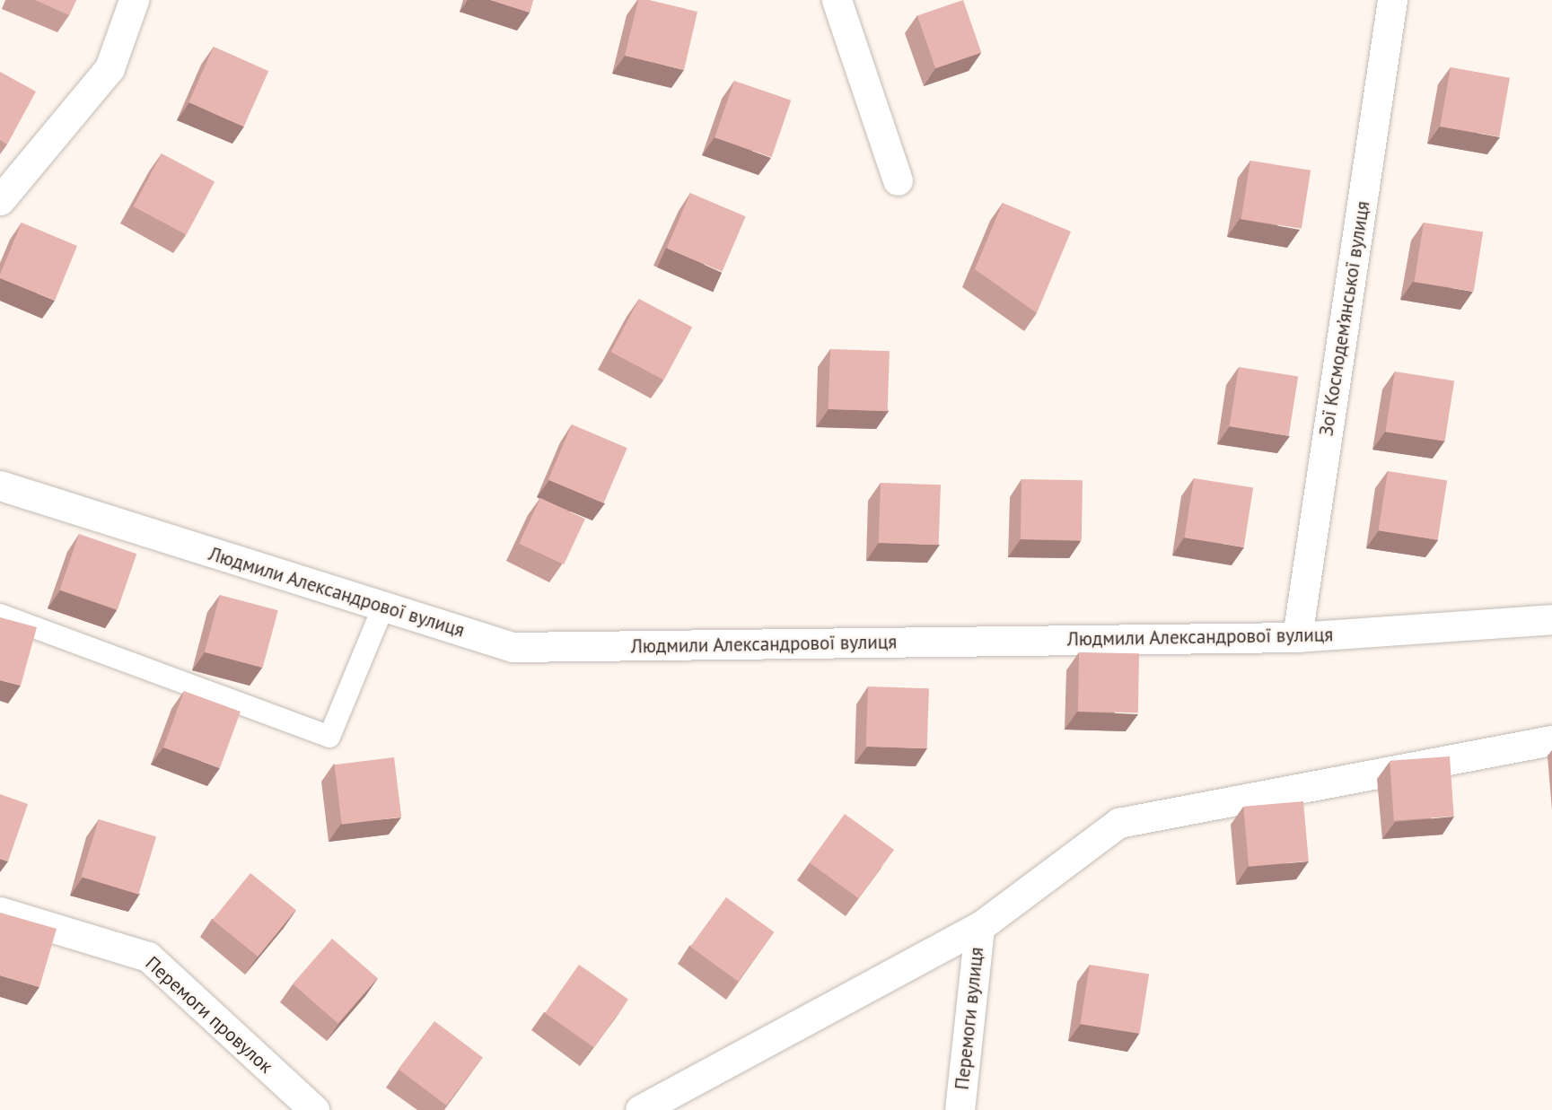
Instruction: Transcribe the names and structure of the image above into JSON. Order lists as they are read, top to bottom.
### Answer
{
  "streets": {
    "street": [
      "Зої Космодем’янської вулиця",
      "Людмили Александрової вулиця",
      "Перемоги провулок",
      "Перемоги вулиця"
    ]
  },
  "crossings": [
    ["Зої Космодем’янської вулиця", "Людмили Александрової вулиця"]
  ]
}
